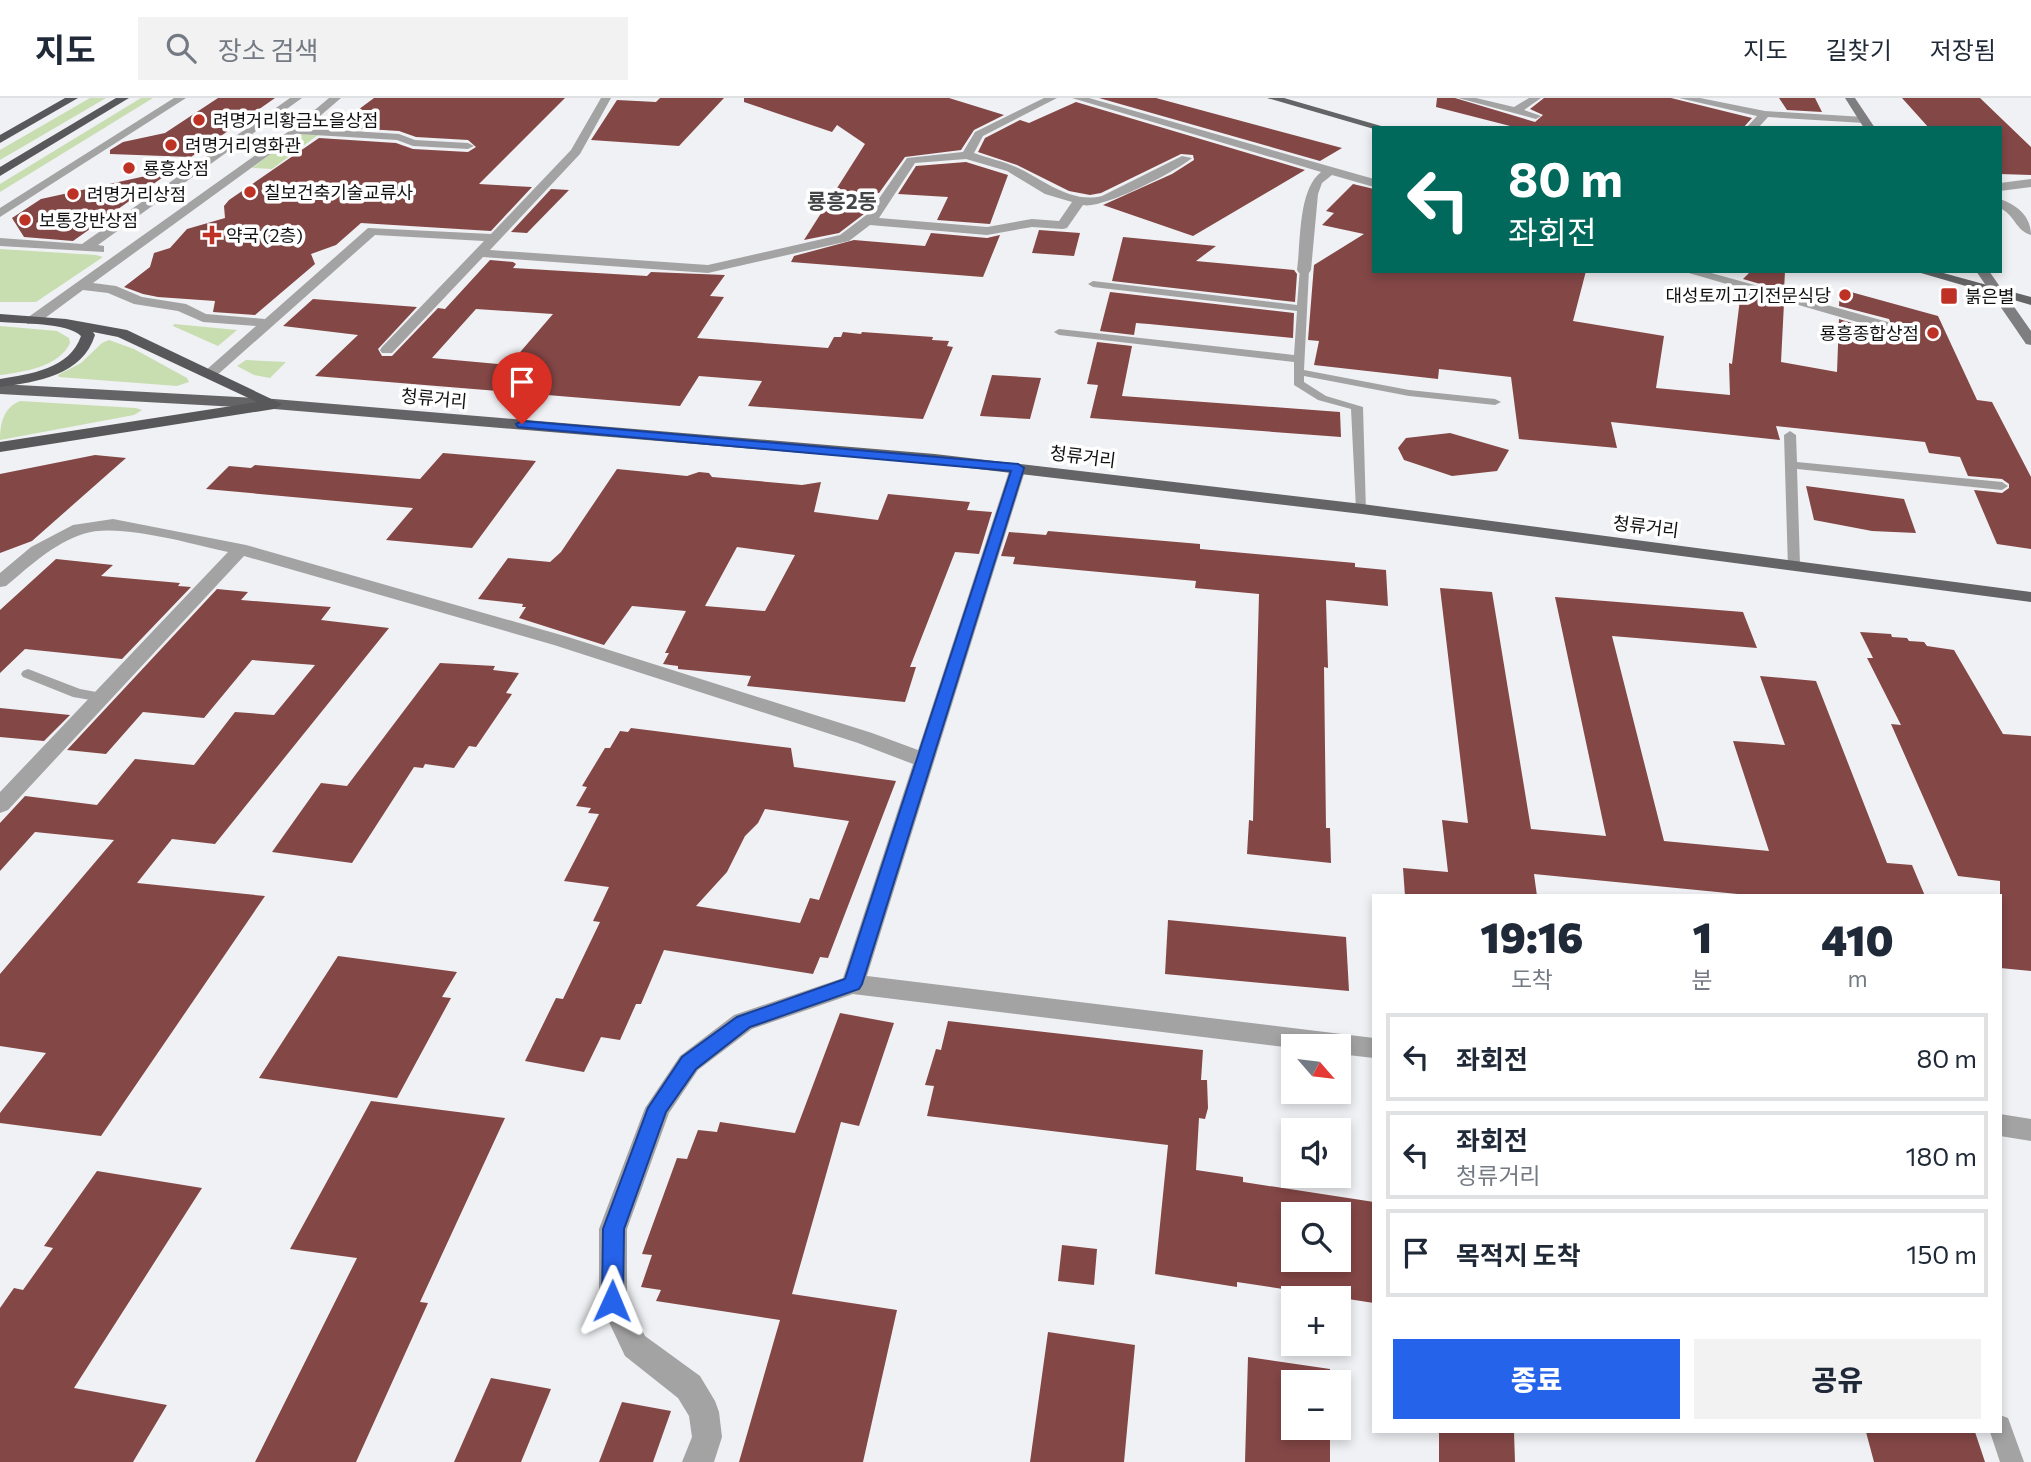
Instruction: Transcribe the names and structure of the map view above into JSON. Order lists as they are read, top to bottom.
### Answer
{
  "streets": {
    "main road": ["청류거리"]
  },
  "districts": ["룡흥2동"],
  "places": {
    "other": [
      "려명거리황금노을상점",
      "려명거리영화관",
      "룡흥상점",
      "칠보건축기술교류사",
      "려명거리상점",
      "보통강반상점",
      "대성토끼고기전문식당",
      "룡흥종합상점"
    ],
    "health": ["약국 (2층)"],
    "transit": ["붉은별"]
  },
  "north": "bottom right",
  "page": {
    "header": "지도",
    "search": "장소 검색",
    "nav": ["지도", "길찾기", "저장됨"],
    "turn": ["80 m", "좌회전"],
    "eta": [
      "19:16",
      "도착",
      "1",
      "분",
      "410",
      "m"
    ],
    "list": [
      {
        "name": "좌회전",
        "value": "80 m"
      },
      {
        "name": "좌회전",
        "note": "청류거리",
        "value": "180 m"
      },
      {
        "name": "목적지 도착",
        "value": "150 m"
      }
    ],
    "map_buttons": ["+", "−"],
    "buttons": ["종료", "공유"]
  }
}
